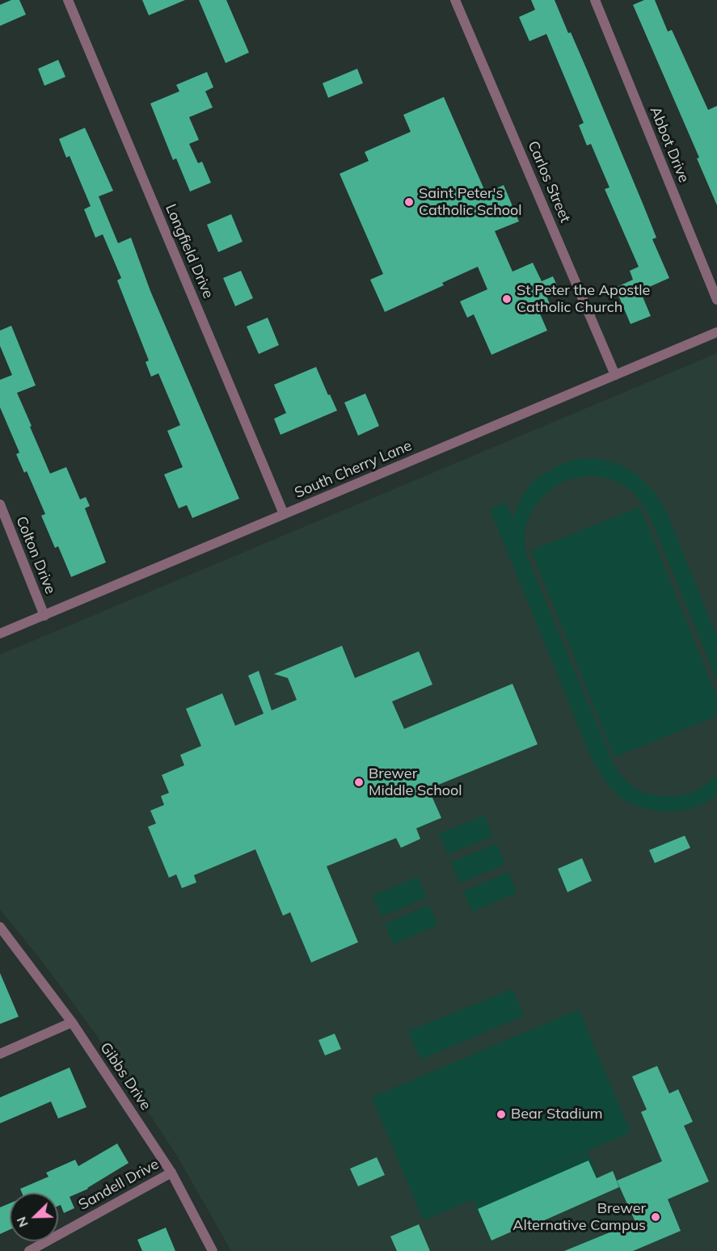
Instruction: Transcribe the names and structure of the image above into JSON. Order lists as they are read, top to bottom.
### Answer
{
  "streets": {
    "street": [
      "Abbot Drive",
      "Carlos Street",
      "Longfield Drive",
      "South Cherry Lane",
      "Colton Drive",
      "Gibbs Drive",
      "Sandell Drive"
    ]
  },
  "crossings": [
    ["Carlos Street", "South Cherry Lane"],
    ["Longfield Drive", "South Cherry Lane"],
    ["South Cherry Lane", "Colton Drive"],
    ["Gibbs Drive", "Sandell Drive"]
  ],
  "places": [
    "Saint Peter's Catholic School",
    "St Peter the Apostle Catholic Church",
    "Brewer Middle School",
    "Bear Stadium",
    "Brewer Alternative Campus"
  ],
  "north": "bottom left"
}
